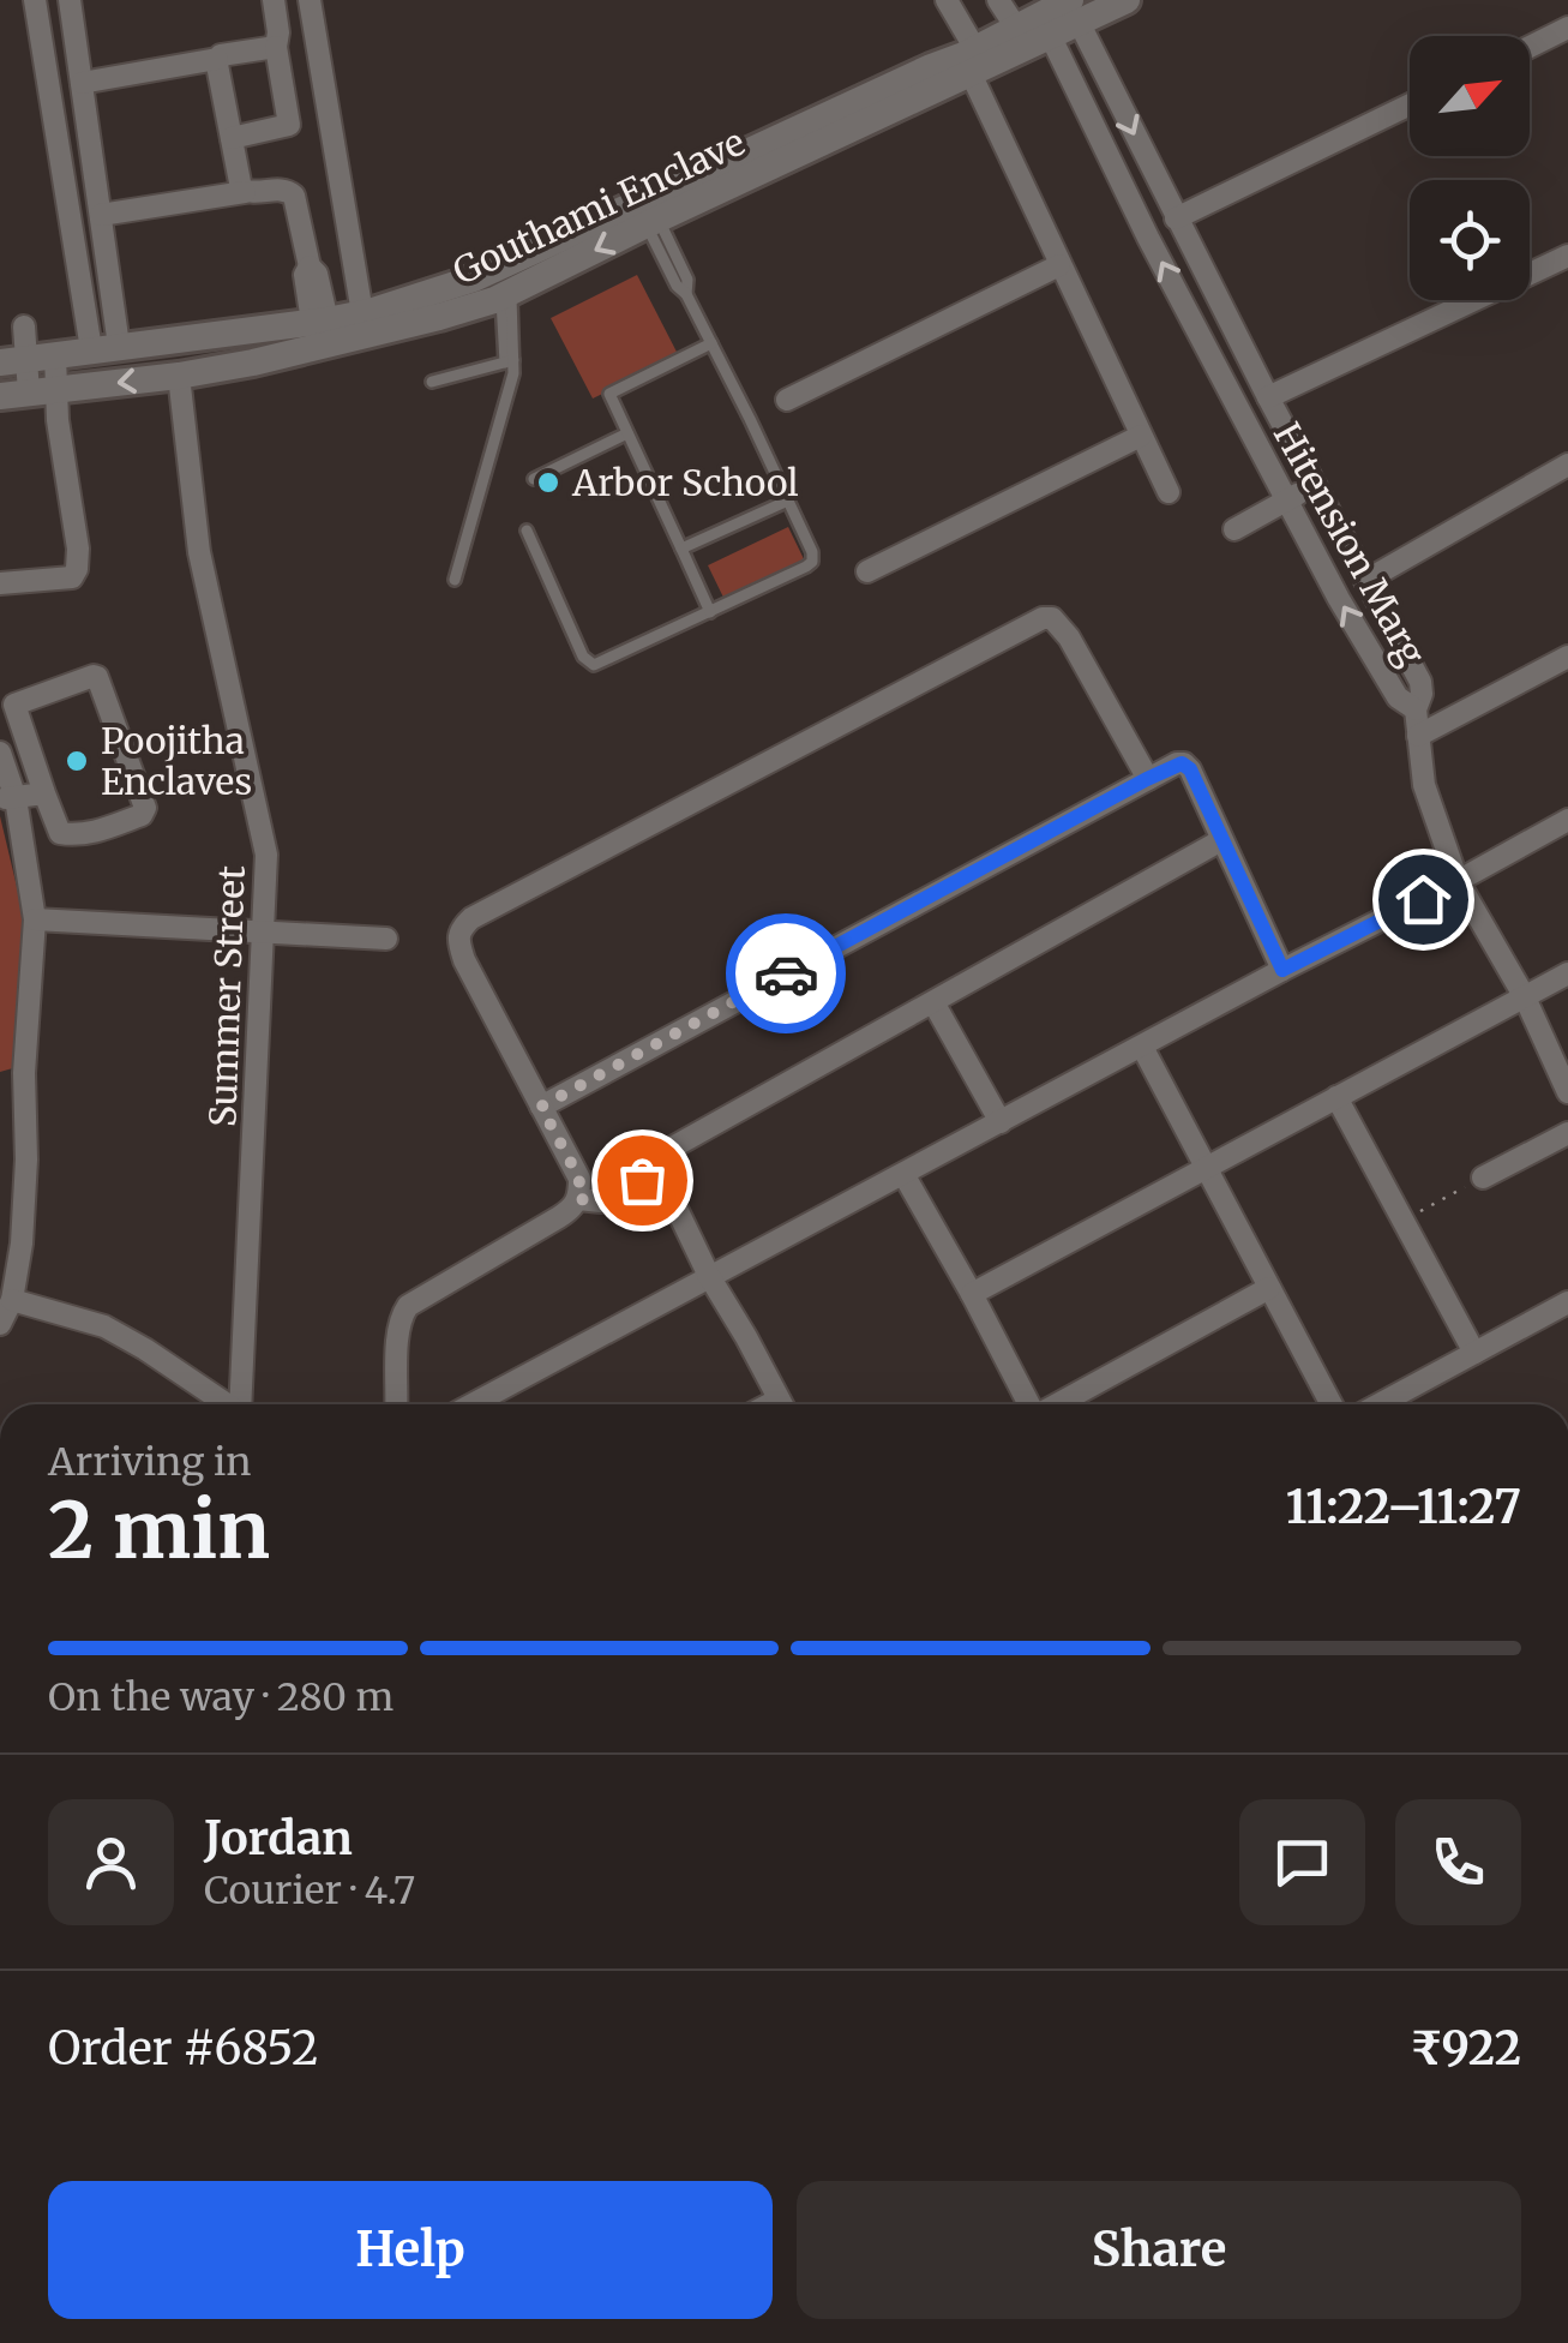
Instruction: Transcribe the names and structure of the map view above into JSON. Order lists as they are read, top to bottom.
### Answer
{
  "streets": {
    "street": ["Gouthami Enclave", "Hitension Marg", "Summer Street"]
  },
  "crossings": [
    ["Gouthami Enclave", "Hitension Marg"],
    ["Gouthami Enclave", "Summer Street"]
  ],
  "places": ["Arbor School", "Poojitha Enclaves"],
  "north": "top right",
  "page": {
    "heading": ["2 min", "Arriving in", "11:22–11:27"],
    "panel": [
      "Jordan",
      "Courier · 4.7",
      "Order #6852",
      "₹922"
    ],
    "bar": "On the way · 280 m",
    "buttons": ["Help", "Share"]
  }
}
